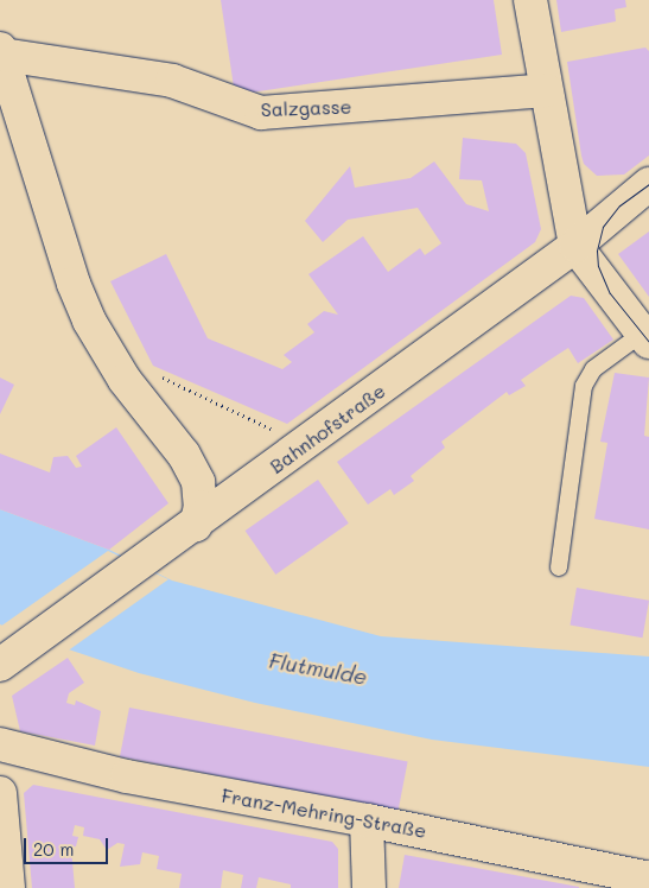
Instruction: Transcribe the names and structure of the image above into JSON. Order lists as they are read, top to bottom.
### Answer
{
  "streets": {
    "street": ["Salzgasse", "Bahnhofstraße", "Franz-Mehring-Straße"]
  },
  "water": ["Flutmulde"],
  "scale_bar": "20 m"
}
